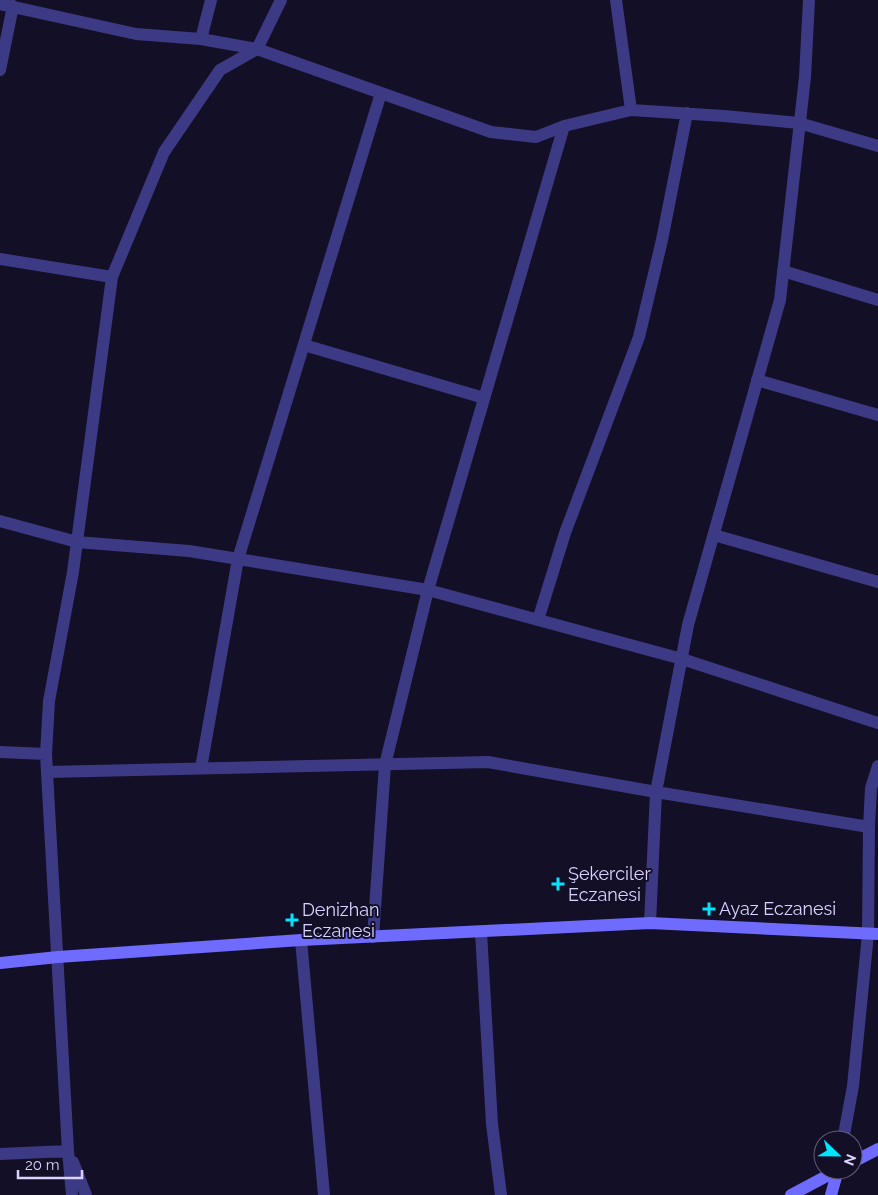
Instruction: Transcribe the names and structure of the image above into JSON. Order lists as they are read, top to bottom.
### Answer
{
  "places": {
    "health": ["Şekerciler Eczanesi", "Ayaz Eczanesi", "Denizhan Eczanesi"]
  },
  "scale_bar": "20 m",
  "north": "right"
}
